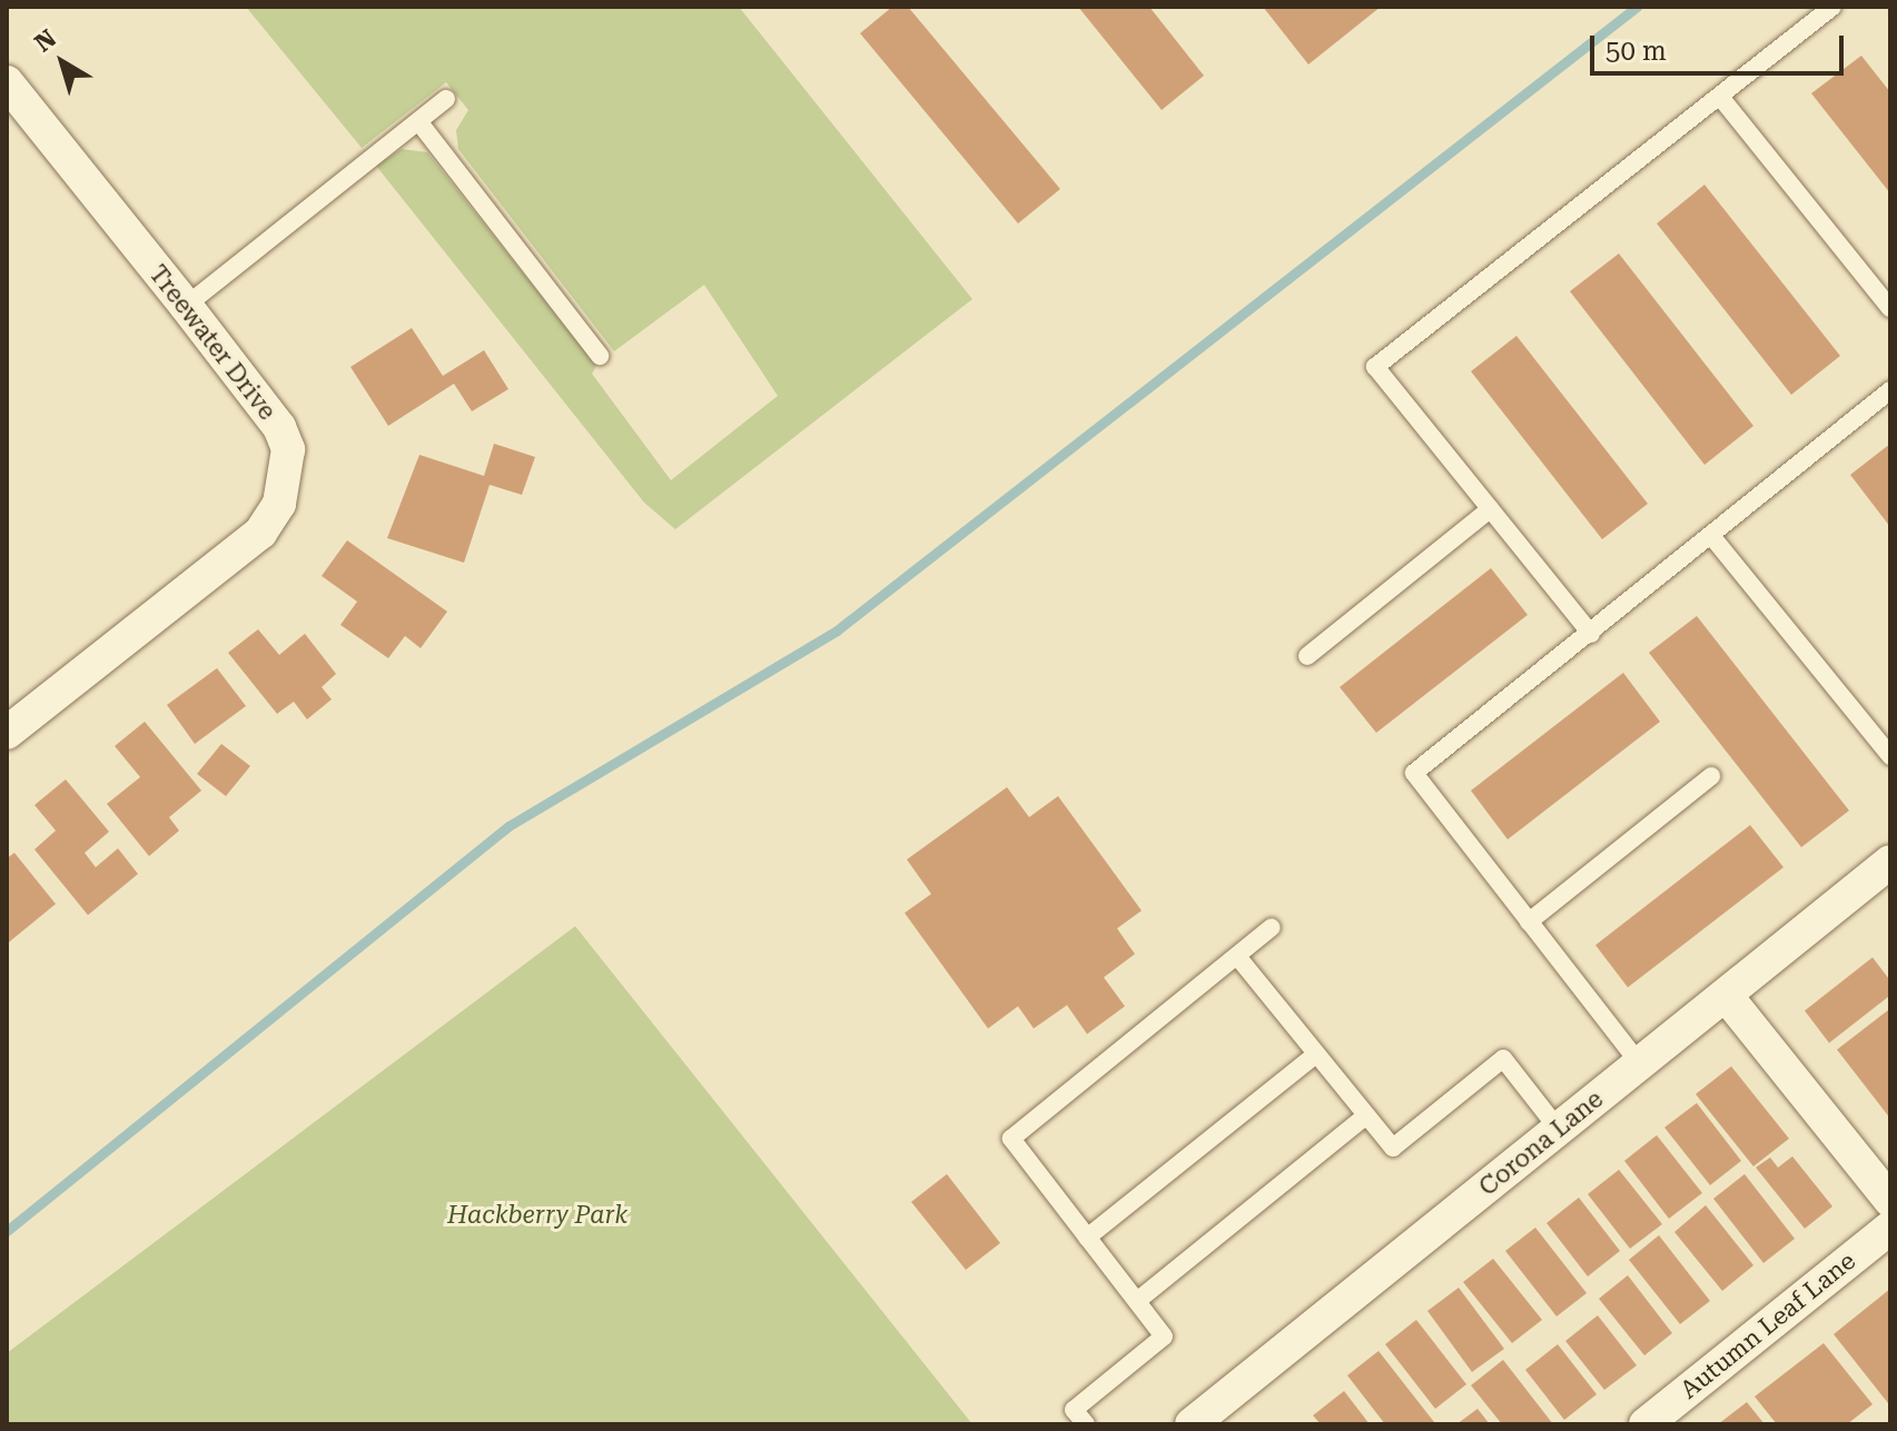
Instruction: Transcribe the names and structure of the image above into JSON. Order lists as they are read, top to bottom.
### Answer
{
  "streets": {
    "street": ["Treewater Drive", "Corona Lane", "Autumn Leaf Lane"]
  },
  "parks": ["Hackberry Park"],
  "scale_bar": "50 m",
  "north": "top left"
}
